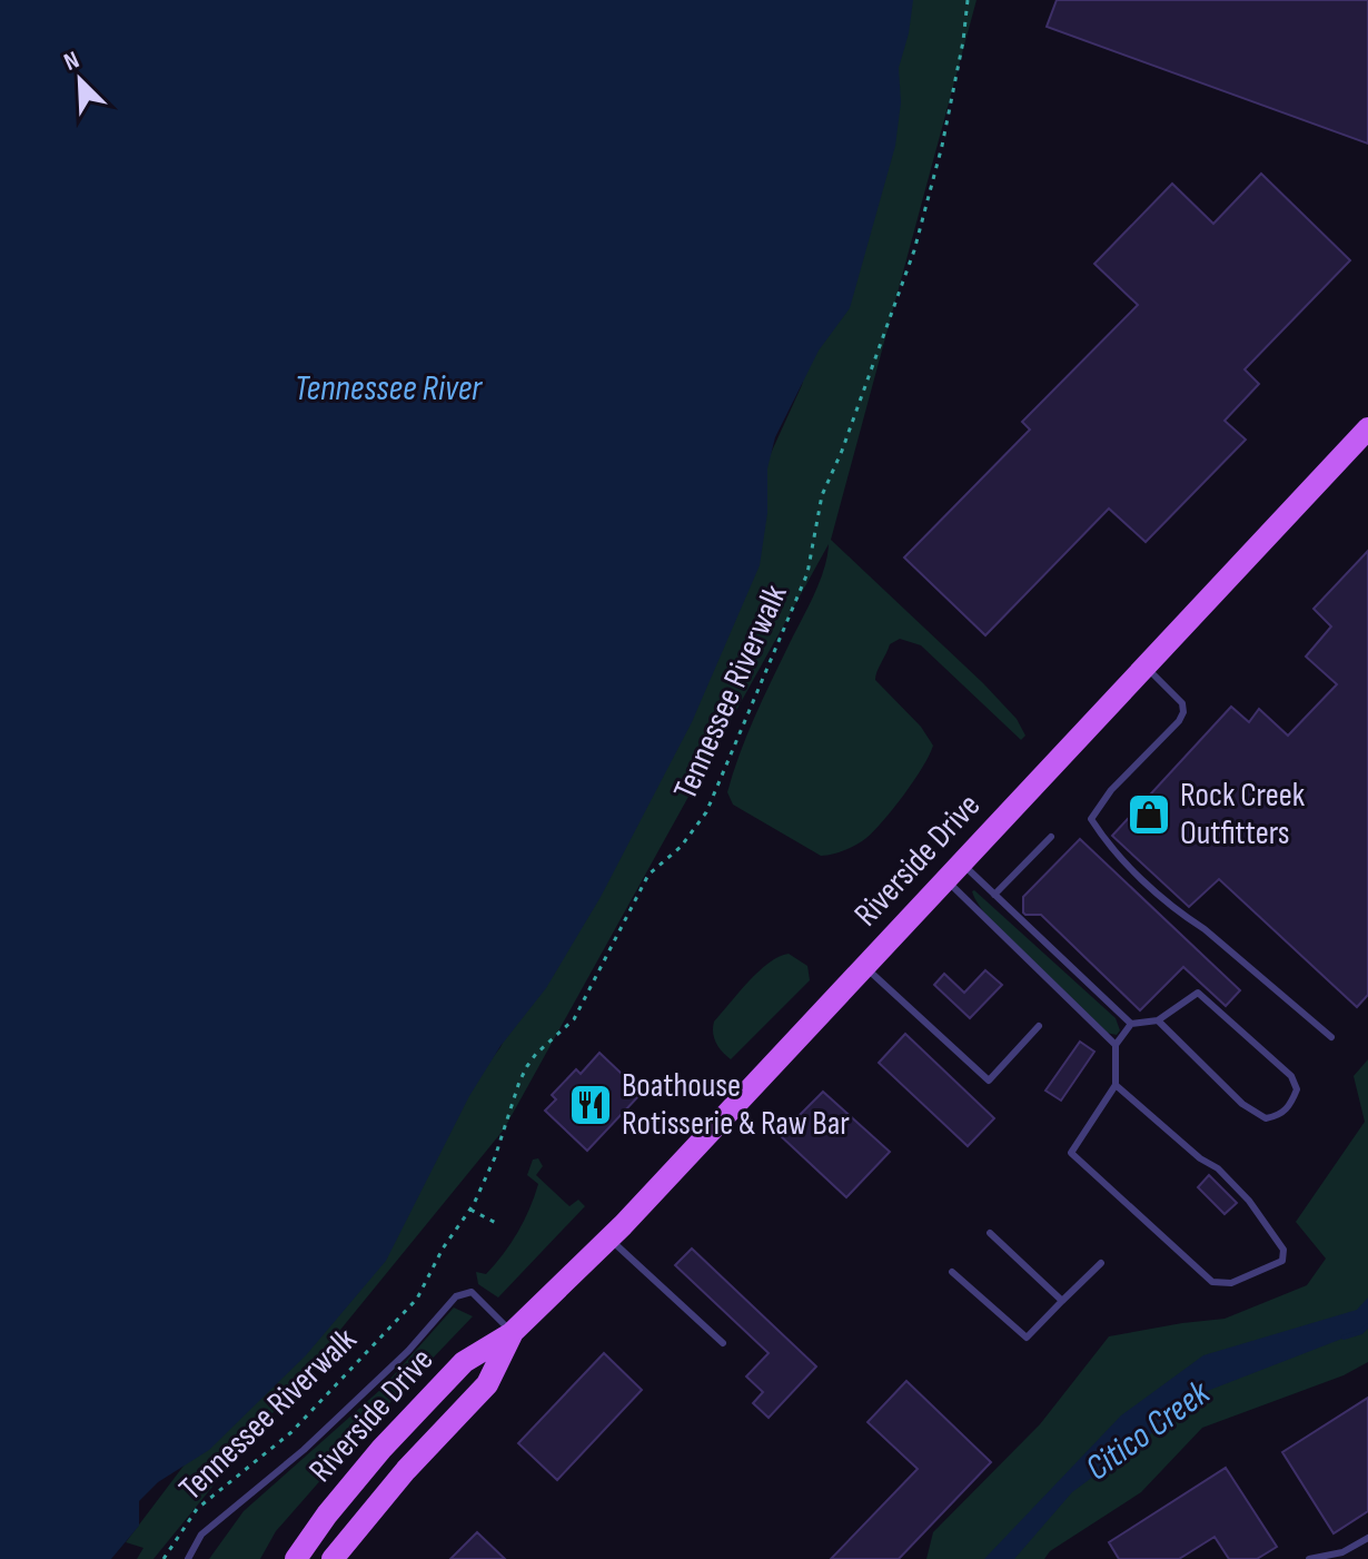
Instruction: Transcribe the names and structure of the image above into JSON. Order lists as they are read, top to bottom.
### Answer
{
  "streets": {
    "main road": ["Riverside Drive"],
    "path": ["Tennessee Riverwalk"]
  },
  "water": ["Tennessee River", "Citico Creek"],
  "places": {
    "shop": ["Rock Creek Outfitters"],
    "restaurant": ["Boathouse Rotisserie & Raw Bar"]
  },
  "north": "top left"
}
